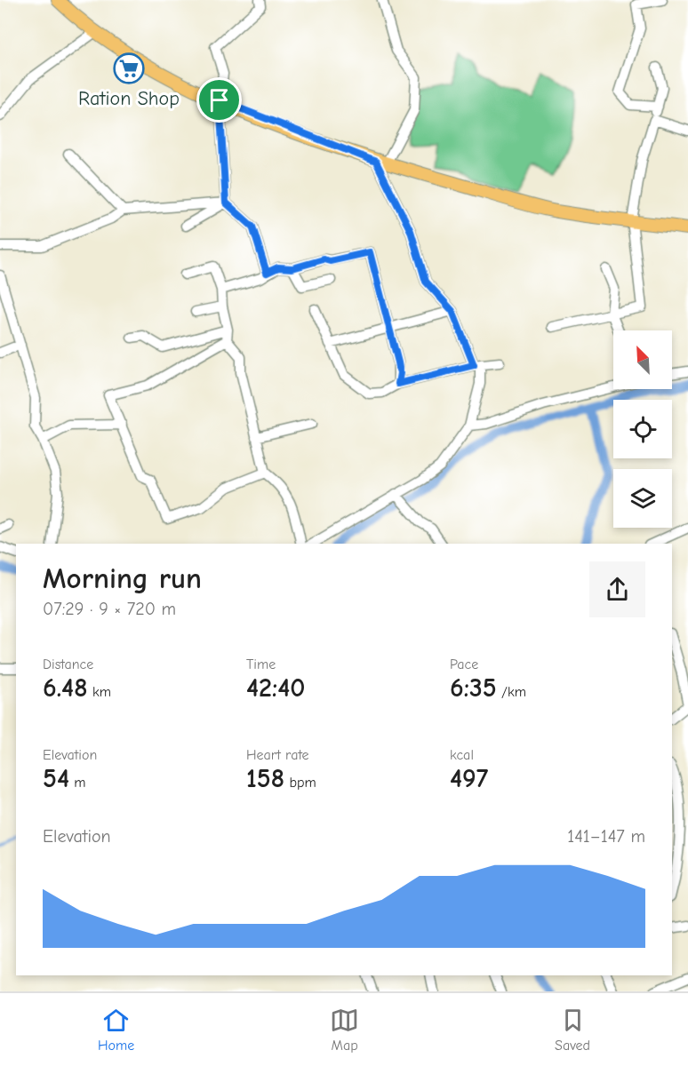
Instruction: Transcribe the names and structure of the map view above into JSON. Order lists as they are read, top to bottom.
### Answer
{
  "places": {
    "supermarket": ["Ration Shop"]
  },
  "north": "top left",
  "page": {
    "heading": ["Morning run", "07:29 · 9 × 720 m"],
    "stats": [
      ["Distance", "6.48 km"],
      ["Time", "42:40"],
      ["Pace", "6:35 /km"],
      ["Elevation", "54 m"],
      ["Heart rate", "158 bpm"],
      ["kcal", "497"]
    ],
    "chart": ["Elevation", "141–147 m"],
    "tabs": ["Home", "Map", "Saved"]
  }
}
